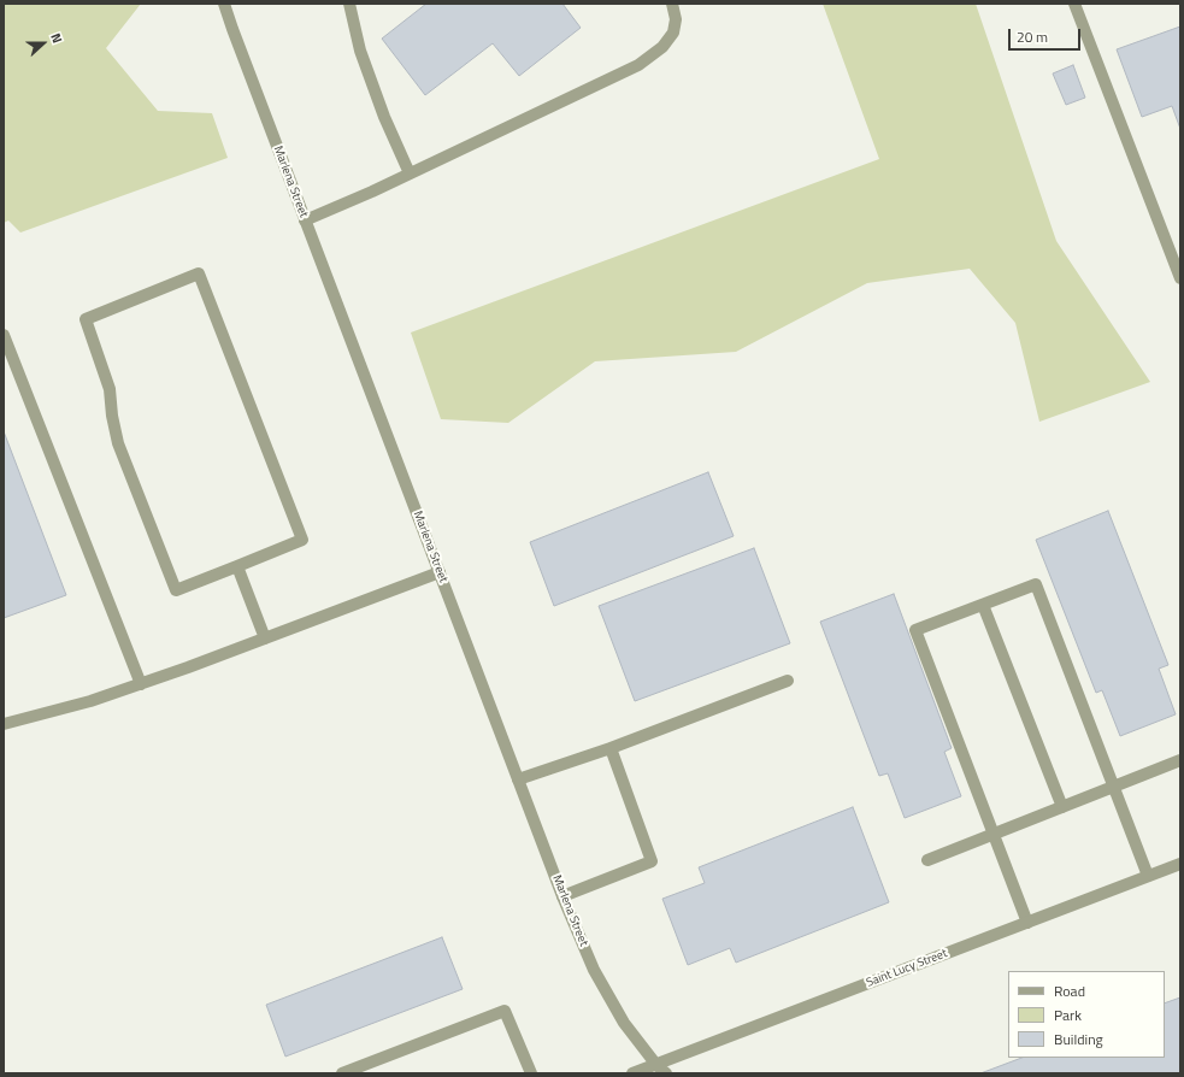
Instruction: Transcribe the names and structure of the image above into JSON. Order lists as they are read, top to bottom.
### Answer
{
  "streets": {
    "street": ["Marlena Street", "Saint Lucy Street"]
  },
  "crossings": [
    ["Marlena Street", "Saint Lucy Street"]
  ],
  "legend": ["Road", "Park", "Building"],
  "scale_bar": "20 m",
  "north": "right"
}
